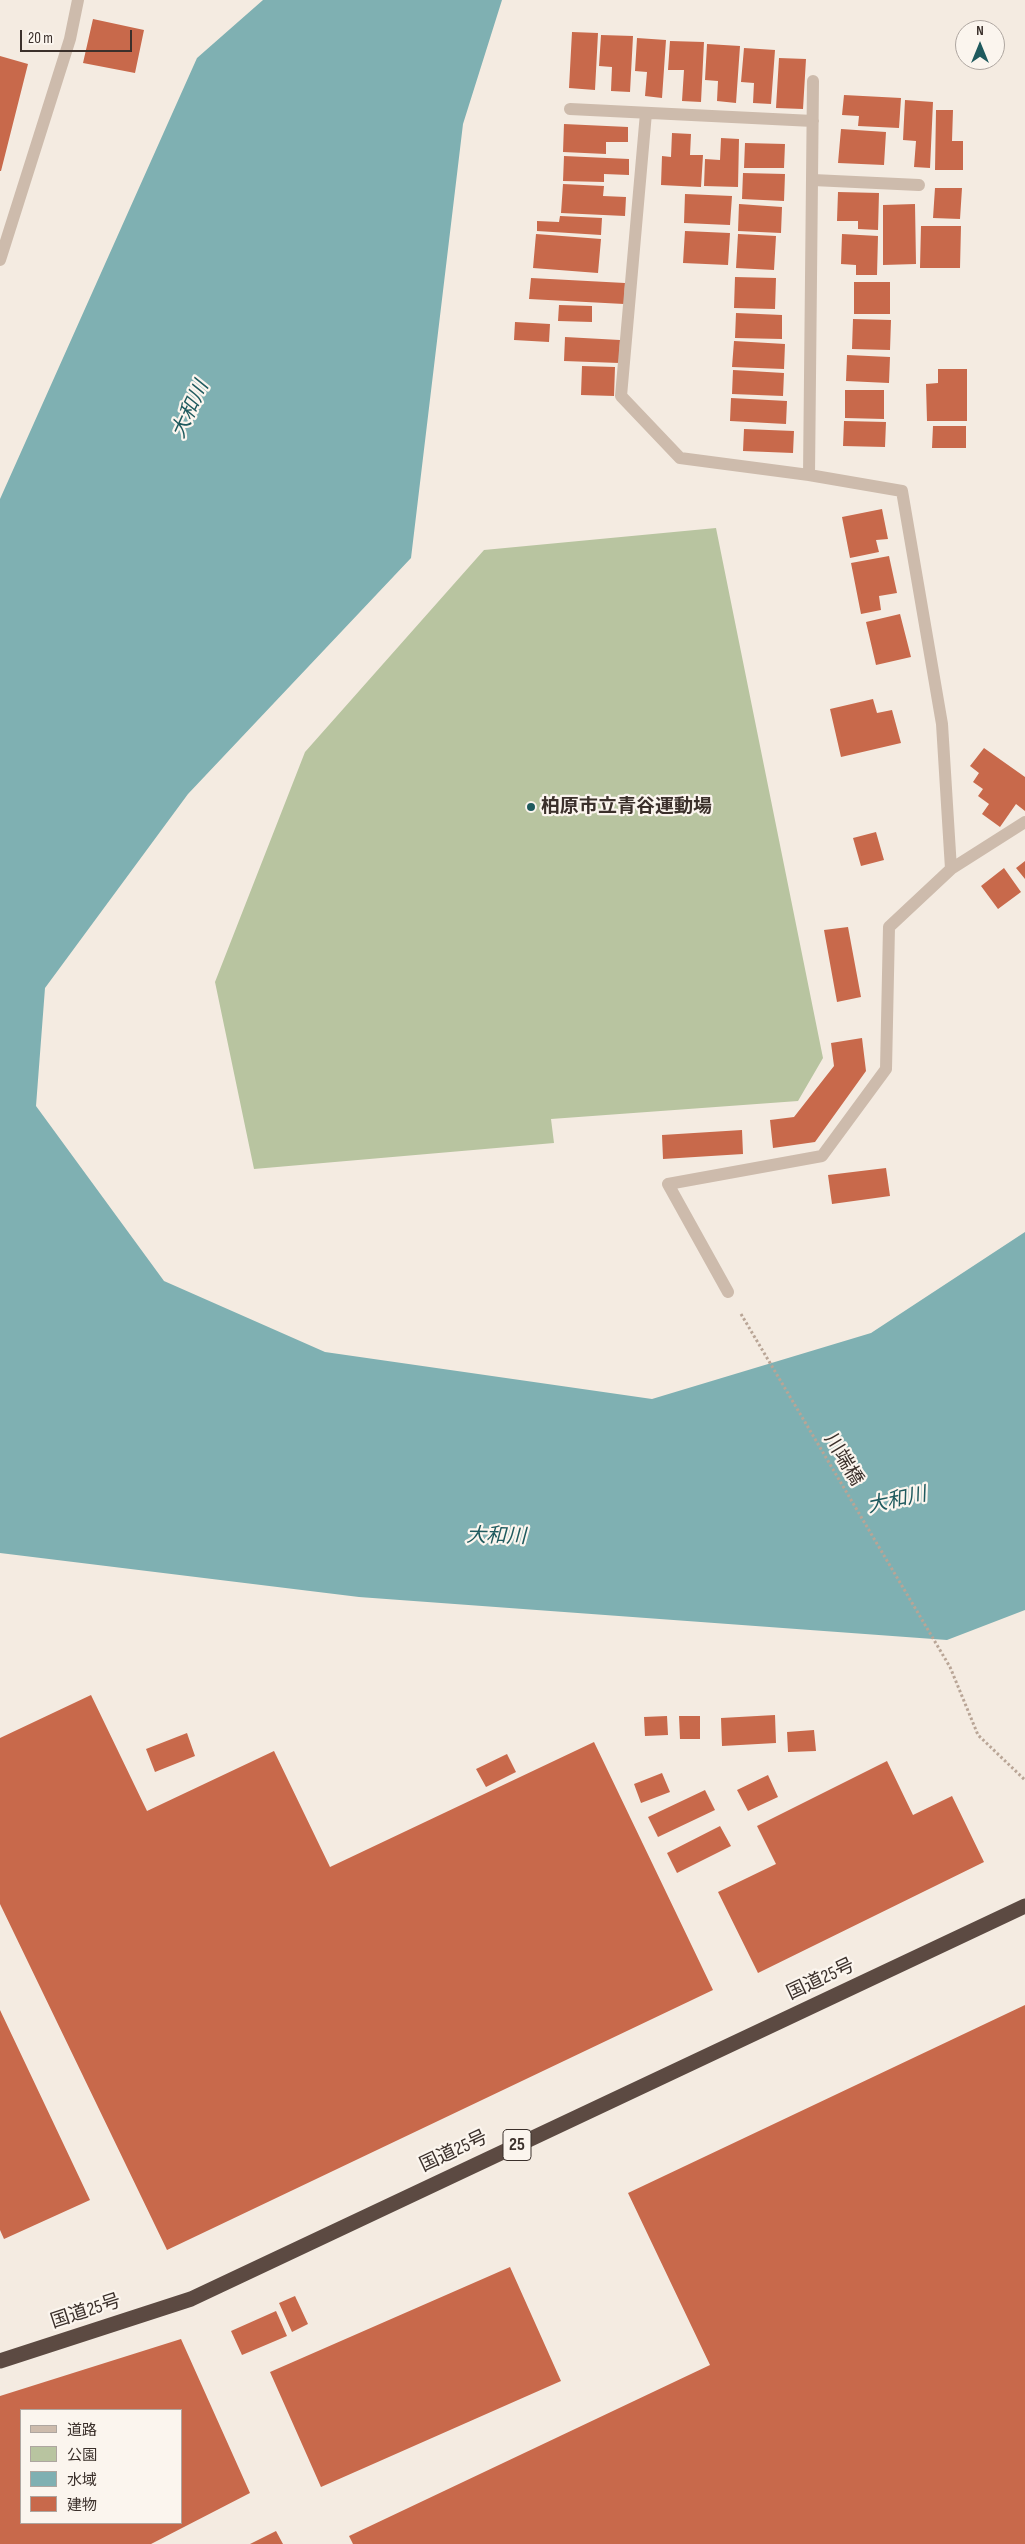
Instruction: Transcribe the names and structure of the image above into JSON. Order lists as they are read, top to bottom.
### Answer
{
  "streets": {
    "highway": ["国道25号", "25"],
    "path": ["川端橋"]
  },
  "water": ["大和川"],
  "places": ["柏原市立青谷運動場"],
  "legend": [
    "道路",
    "公園",
    "水域",
    "建物"
  ],
  "scale_bar": "20 m",
  "north": "top"
}
